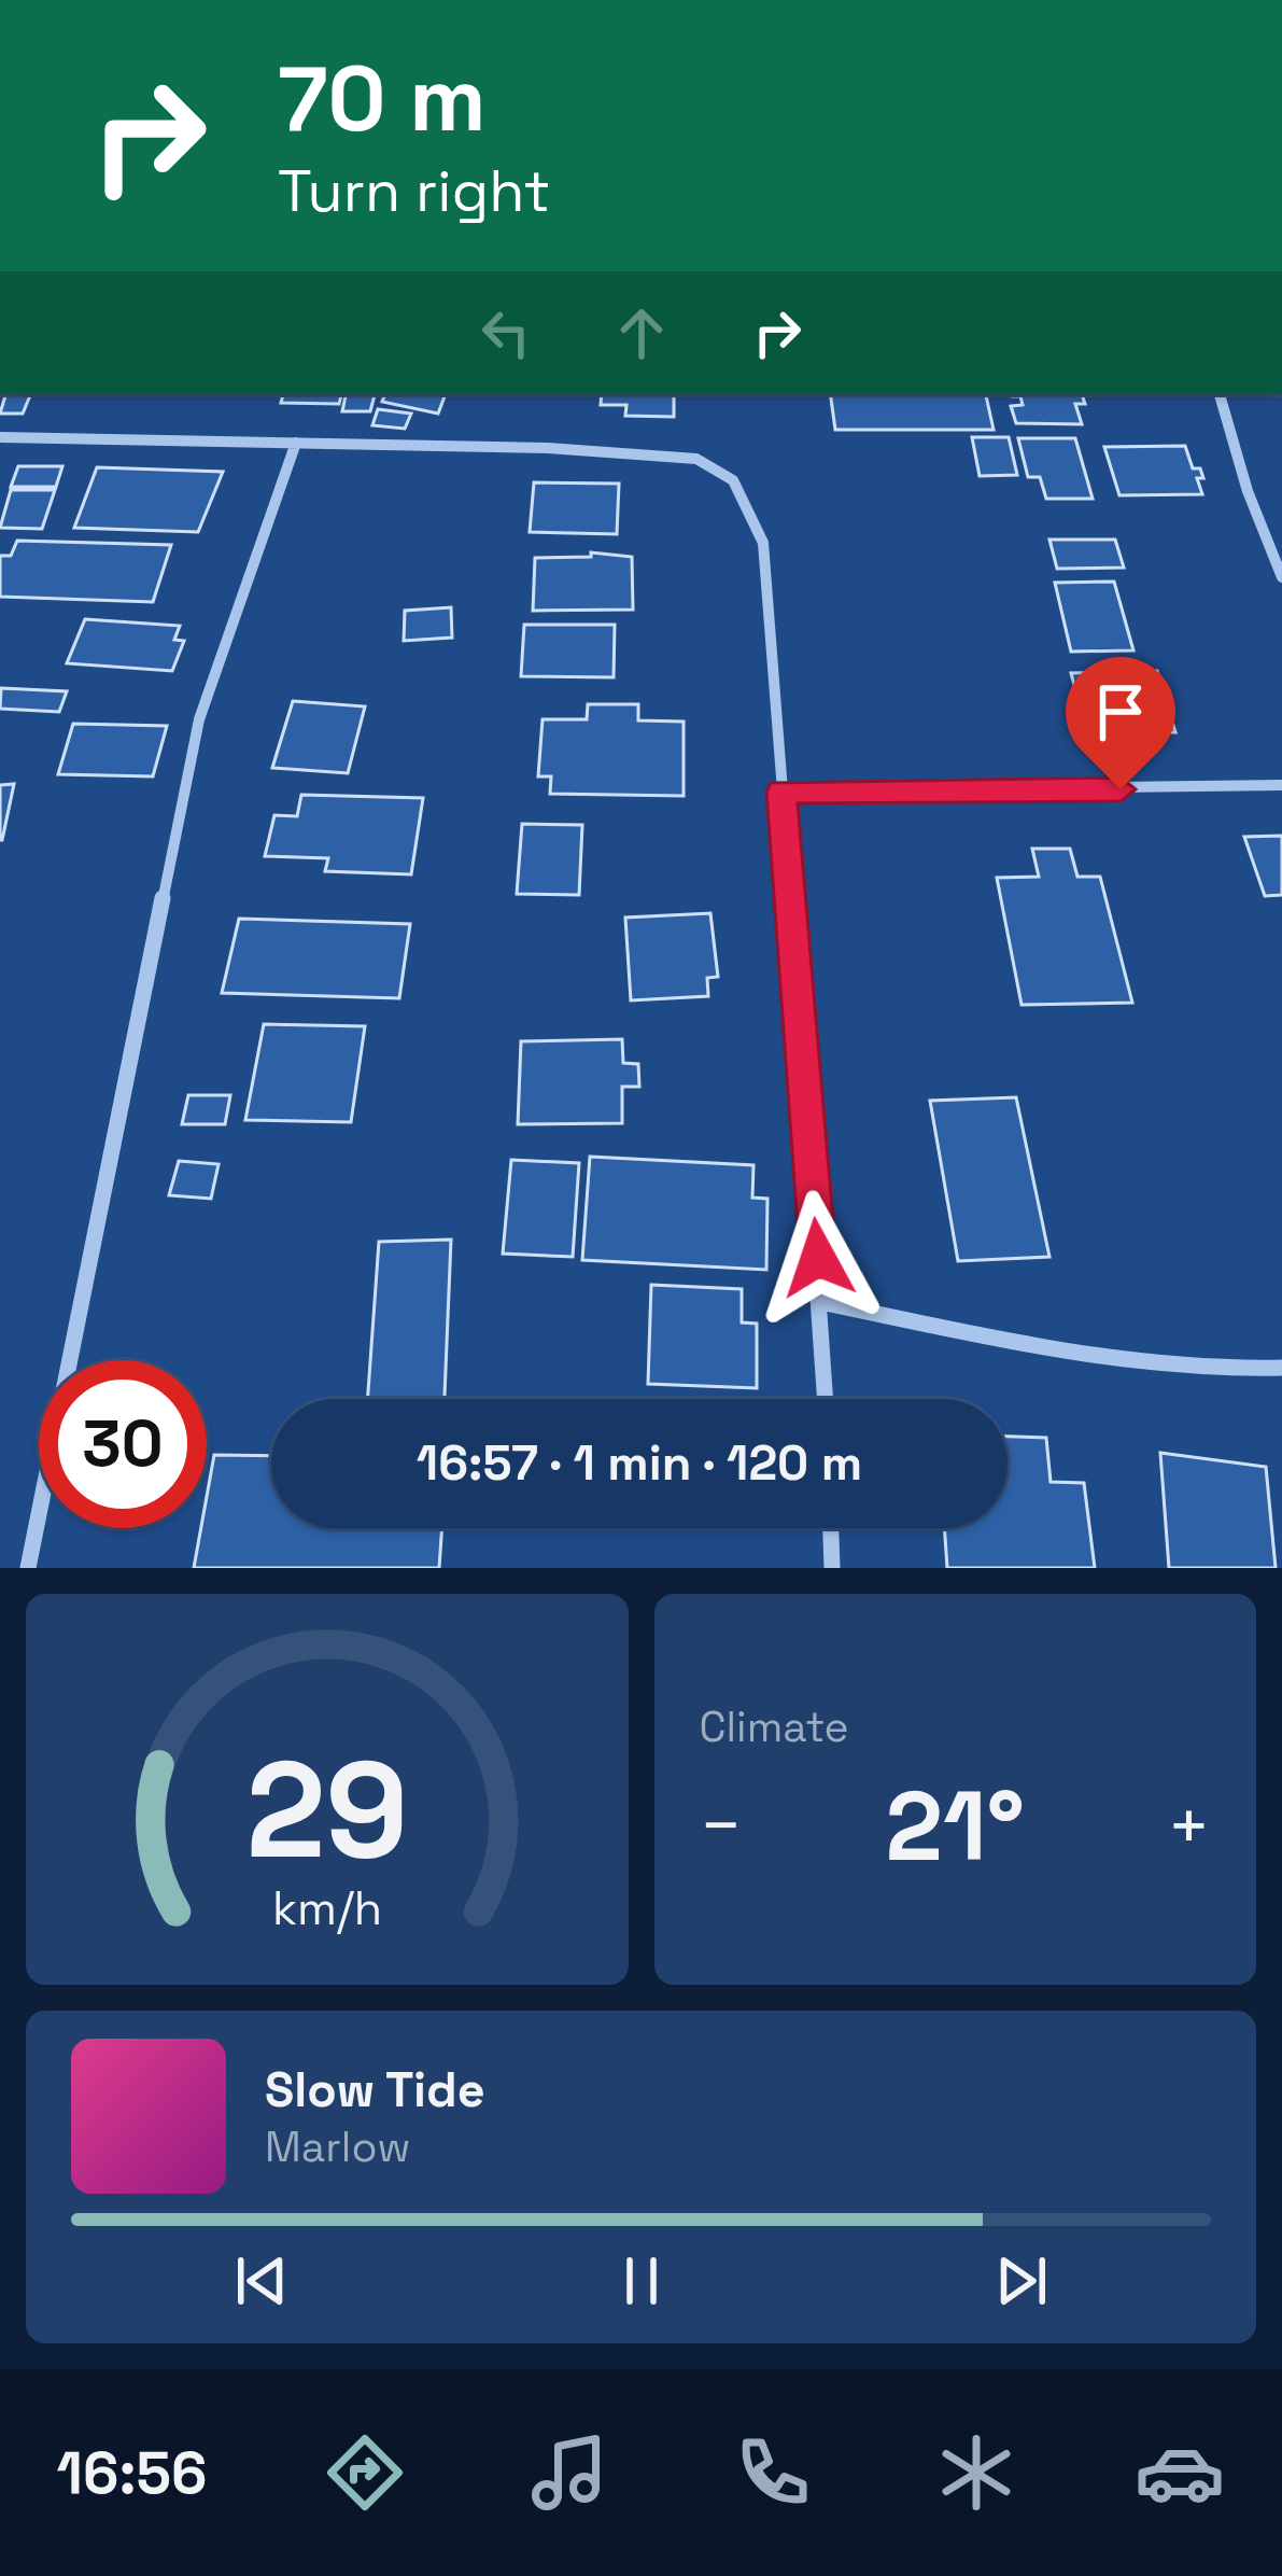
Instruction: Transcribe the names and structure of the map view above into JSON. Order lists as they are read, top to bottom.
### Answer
{
  "page": {
    "turn": ["70 m", "Turn right"],
    "limit": "30",
    "trip": "16:57 · 1 min · 120 m",
    "tile": "Climate",
    "heat": ["−", "21°", "+"],
    "song": ["Slow Tide", "Marlow"],
    "tabs": "16:56",
    "gauge": ["29", "km/h"]
  }
}
